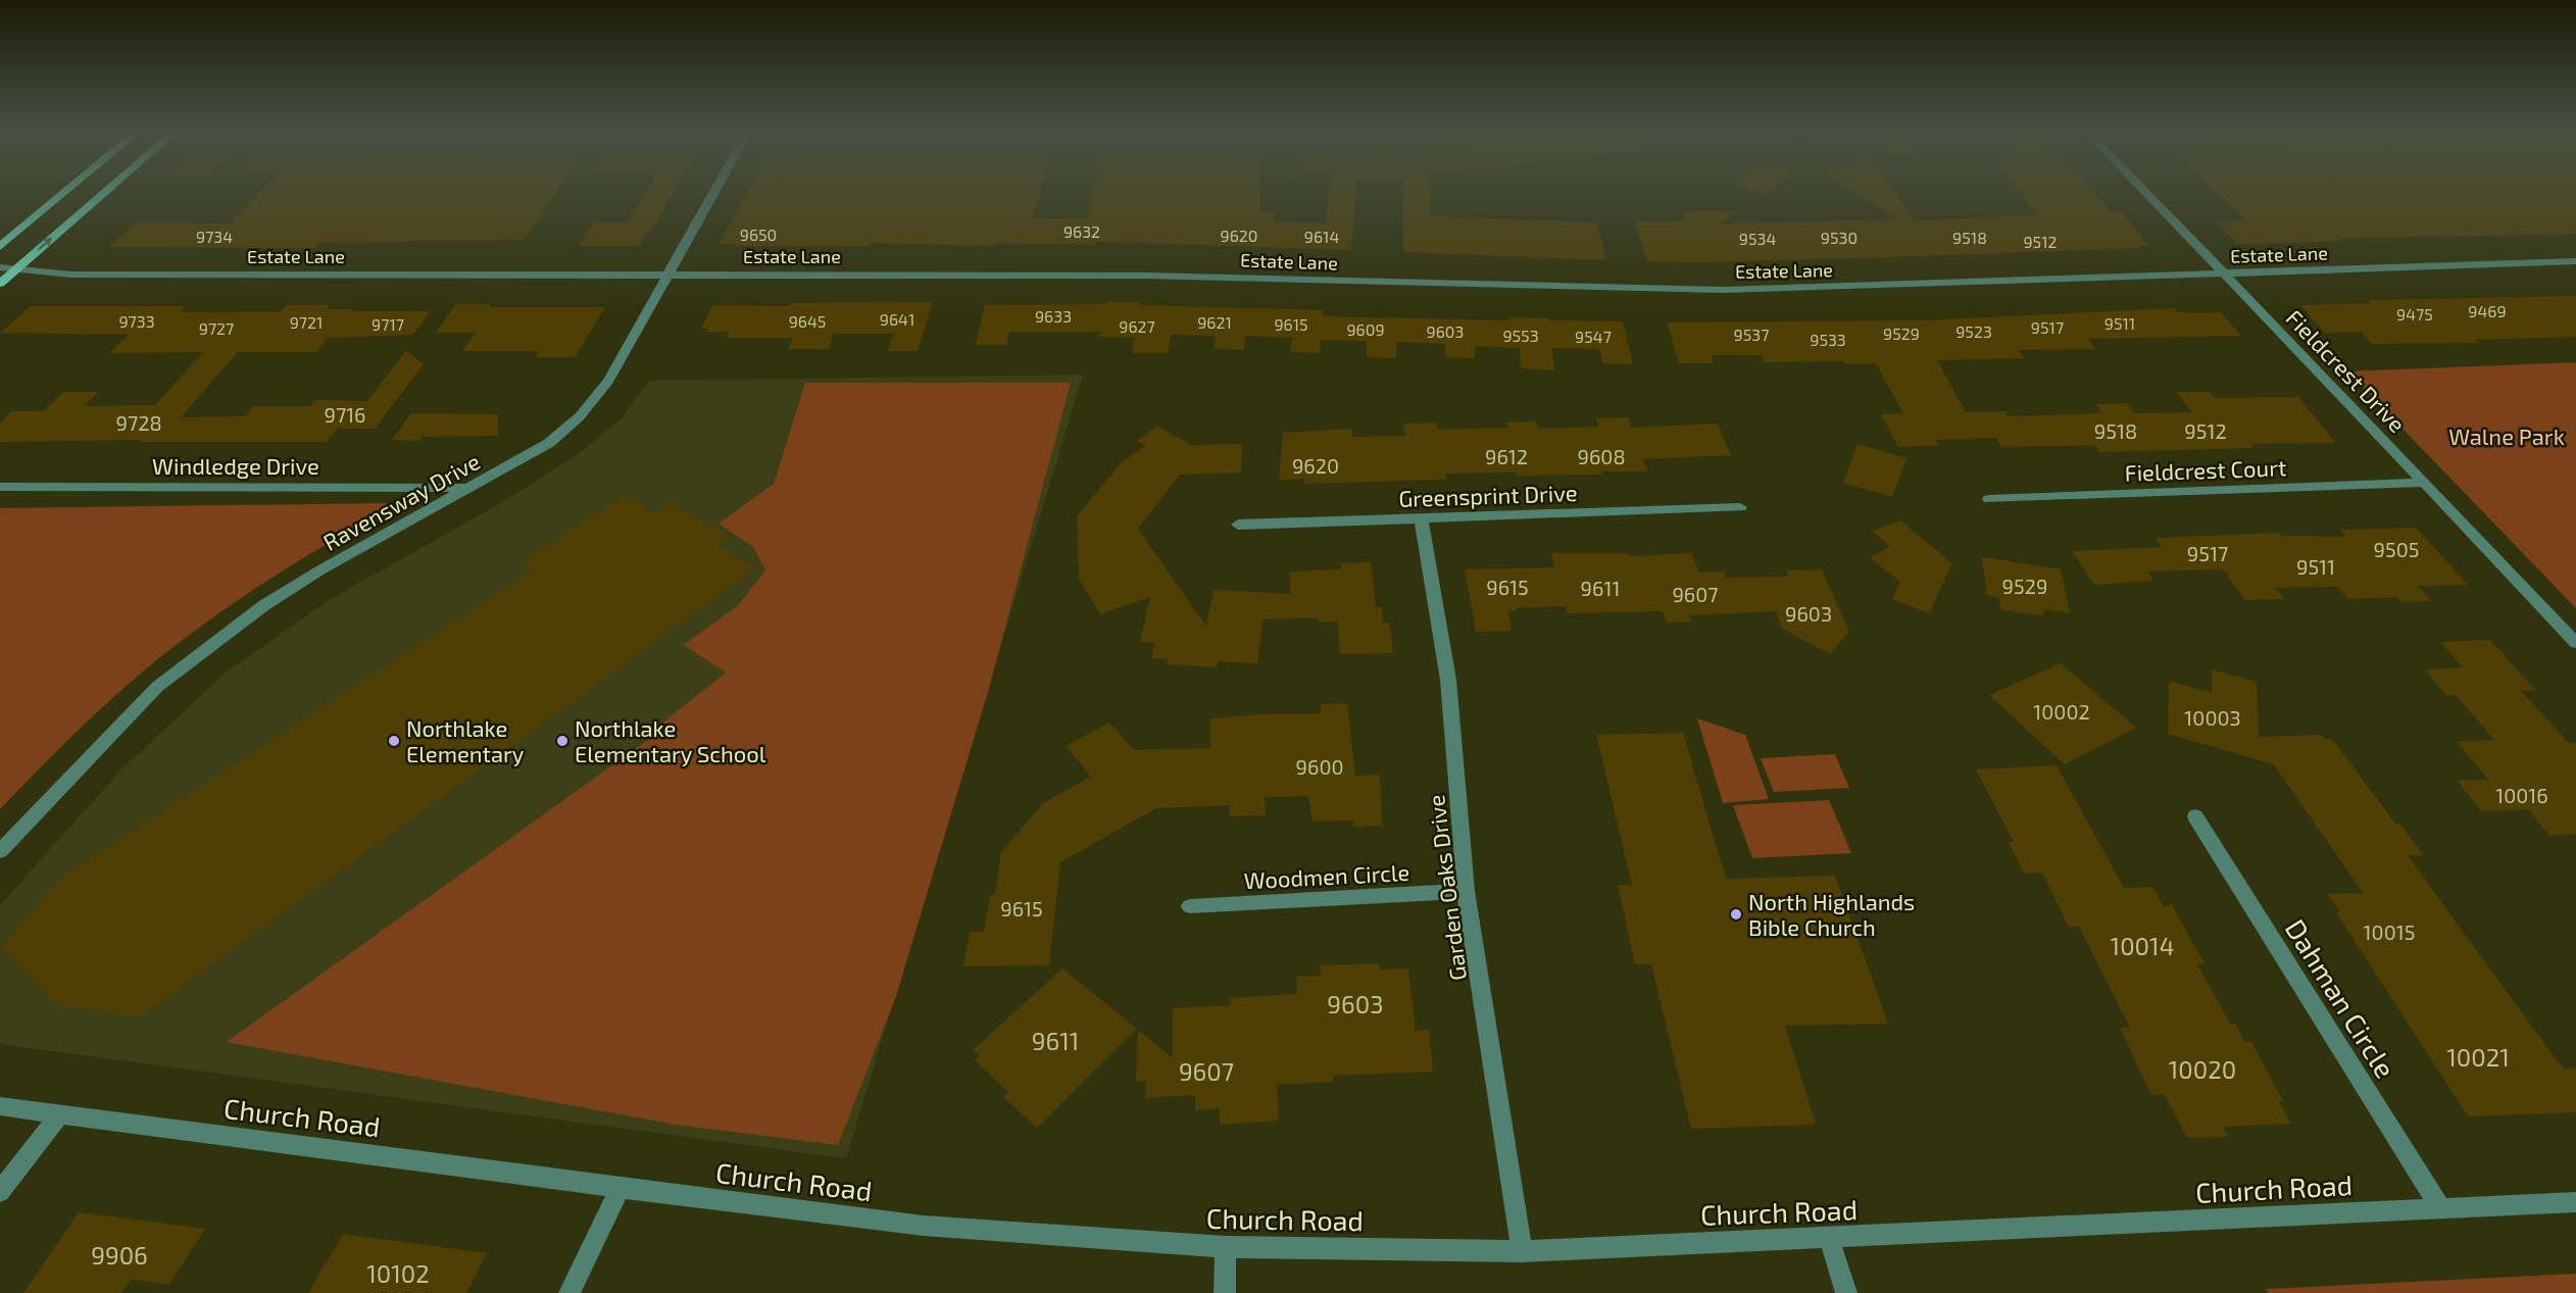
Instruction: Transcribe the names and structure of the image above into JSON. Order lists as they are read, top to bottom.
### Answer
{
  "streets": {
    "street": [
      "Estate Lane",
      "Fieldcrest Drive",
      "Windledge Drive",
      "Fieldcrest Court",
      "Greensprint Drive",
      "Ravensway Drive",
      "Woodmen Circle",
      "Garden Oaks Drive",
      "Dahman Circle",
      "Church Road"
    ]
  },
  "crossings": [
    ["Estate Lane", "Fieldcrest Drive"],
    ["Estate Lane", "Ravensway Drive"],
    ["Fieldcrest Drive", "Fieldcrest Court"],
    ["Windledge Drive", "Ravensway Drive"],
    ["Greensprint Drive", "Garden Oaks Drive"],
    ["Woodmen Circle", "Garden Oaks Drive"],
    ["Garden Oaks Drive", "Church Road"],
    ["Dahman Circle", "Church Road"]
  ],
  "parks": ["Walne Park"],
  "places": ["Northlake Elementary", "Northlake Elementary School", "North Highlands Bible Church"],
  "house_numbers": [
    "9632",
    "9650",
    "9620",
    "9734",
    "9614",
    "9530",
    "9518",
    "9534",
    "9512",
    "9469",
    "9475",
    "9633",
    "9641",
    "9733",
    "9645",
    "9721",
    "9621",
    "9511",
    "9717",
    "9615",
    "9627",
    "9517",
    "9727",
    "9609",
    "9603",
    "9523",
    "9529",
    "9537",
    "9553",
    "9547",
    "9533",
    "9716",
    "9728",
    "9518",
    "9512",
    "9612",
    "9608",
    "9620",
    "9505",
    "9517",
    "9511",
    "9529",
    "9615",
    "9611",
    "9607",
    "9603",
    "10002",
    "10003",
    "9600",
    "10016",
    "9615",
    "10015",
    "10014",
    "9603",
    "9611",
    "10021",
    "10020",
    "9607",
    "9906",
    "10102"
  ]
}
